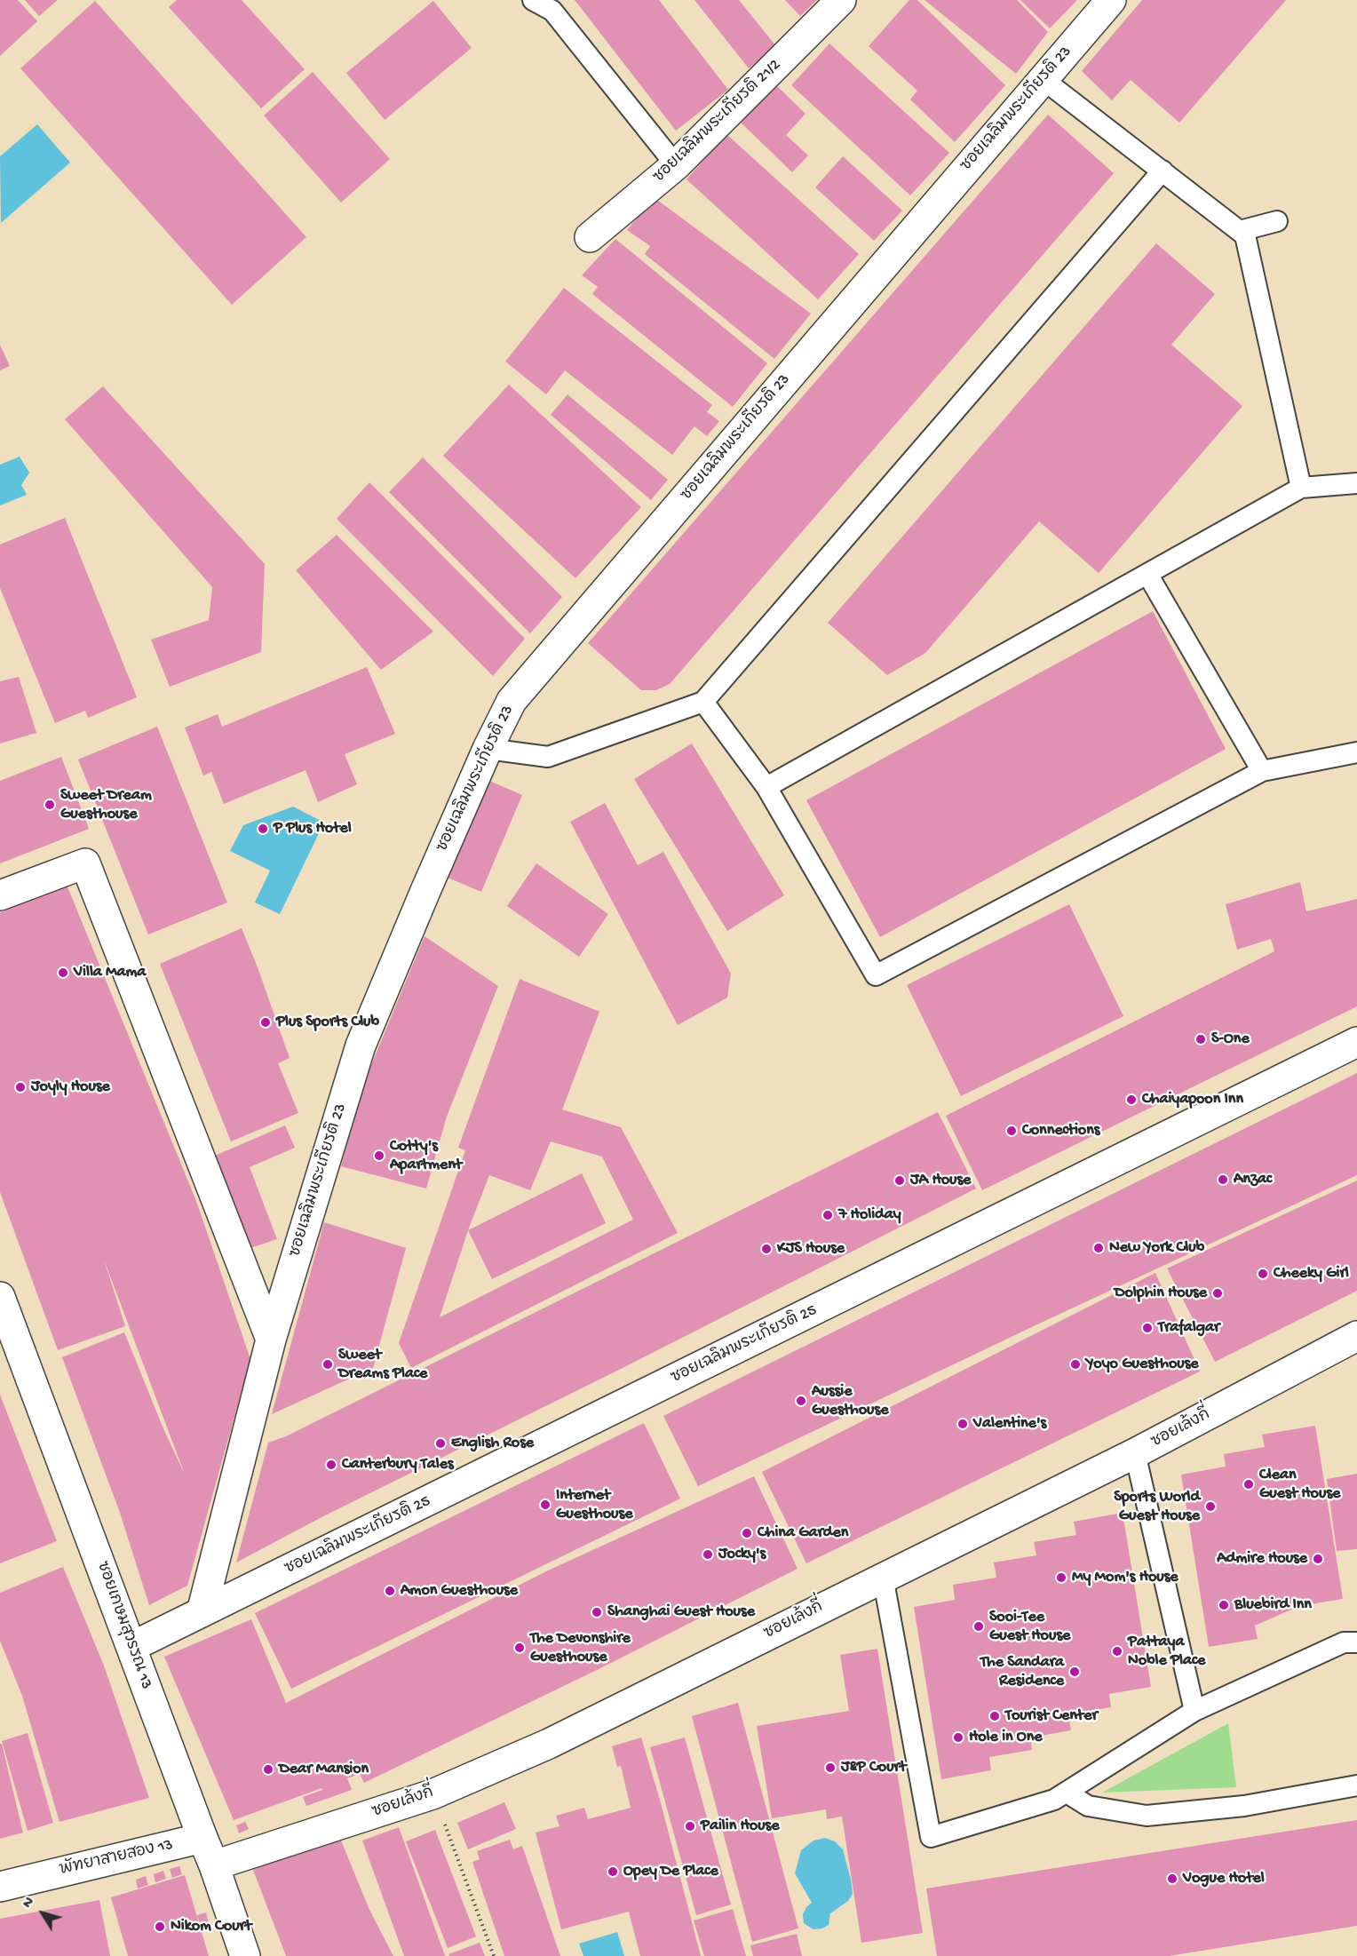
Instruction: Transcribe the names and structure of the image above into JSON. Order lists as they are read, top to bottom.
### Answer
{
  "streets": {
    "street": [
      "ซอยเฉลิมพระเกียรติ 23",
      "ซอยเฉลิมพระเกียรติ 21/2",
      "ซอยเฉลิมพระเกียรติ 25",
      "ซอยเล้งกี่",
      "ซอยเกษมสุวรรณ 13",
      "พัทยาสายสอง 13"
    ]
  },
  "crossings": [
    ["ซอยเฉลิมพระเกียรติ 23", "ซอยเฉลิมพระเกียรติ 25"],
    ["ซอยเฉลิมพระเกียรติ 25", "ซอยเกษมสุวรรณ 13"],
    ["ซอยเล้งกี่", "ซอยเกษมสุวรรณ 13"],
    ["ซอยเกษมสุวรรณ 13", "พัทยาสายสอง 13"]
  ],
  "places": [
    "Sweet Dream Guesthouse",
    "P Plus Hotel",
    "Villa Mama",
    "Plus Sports Club",
    "S-One",
    "Joyly House",
    "Chaiyapoon Inn",
    "Connections",
    "Cotty's Apartment",
    "Anzac",
    "JA House",
    "7 Holiday",
    "New York Club",
    "KJS House",
    "Cheeky Girl",
    "Dolphin House",
    "Trafalgar",
    "Sweet Dreams Place",
    "Yoyo Guesthouse",
    "Aussie Guesthouse",
    "Valentine's",
    "English Rose",
    "Canterbury Tales",
    "Clean Guest House",
    "Internet Guesthouse",
    "Sports World Guest House",
    "China Garden",
    "Jocky's",
    "Admire House",
    "My Mom's House",
    "Amon Guesthouse",
    "Bluebird Inn",
    "Shanghai Guest House",
    "Sooi-Tee Guest House",
    "The Devonshire Guesthouse",
    "Pattaya Noble Place",
    "The Sandara Residence",
    "Tourist Center",
    "Hole in One",
    "J&P Court",
    "Dear Mansion",
    "Pailin House",
    "Opey De Place",
    "Vogue Hotel",
    "Nikom Court"
  ],
  "north": "top left"
}
